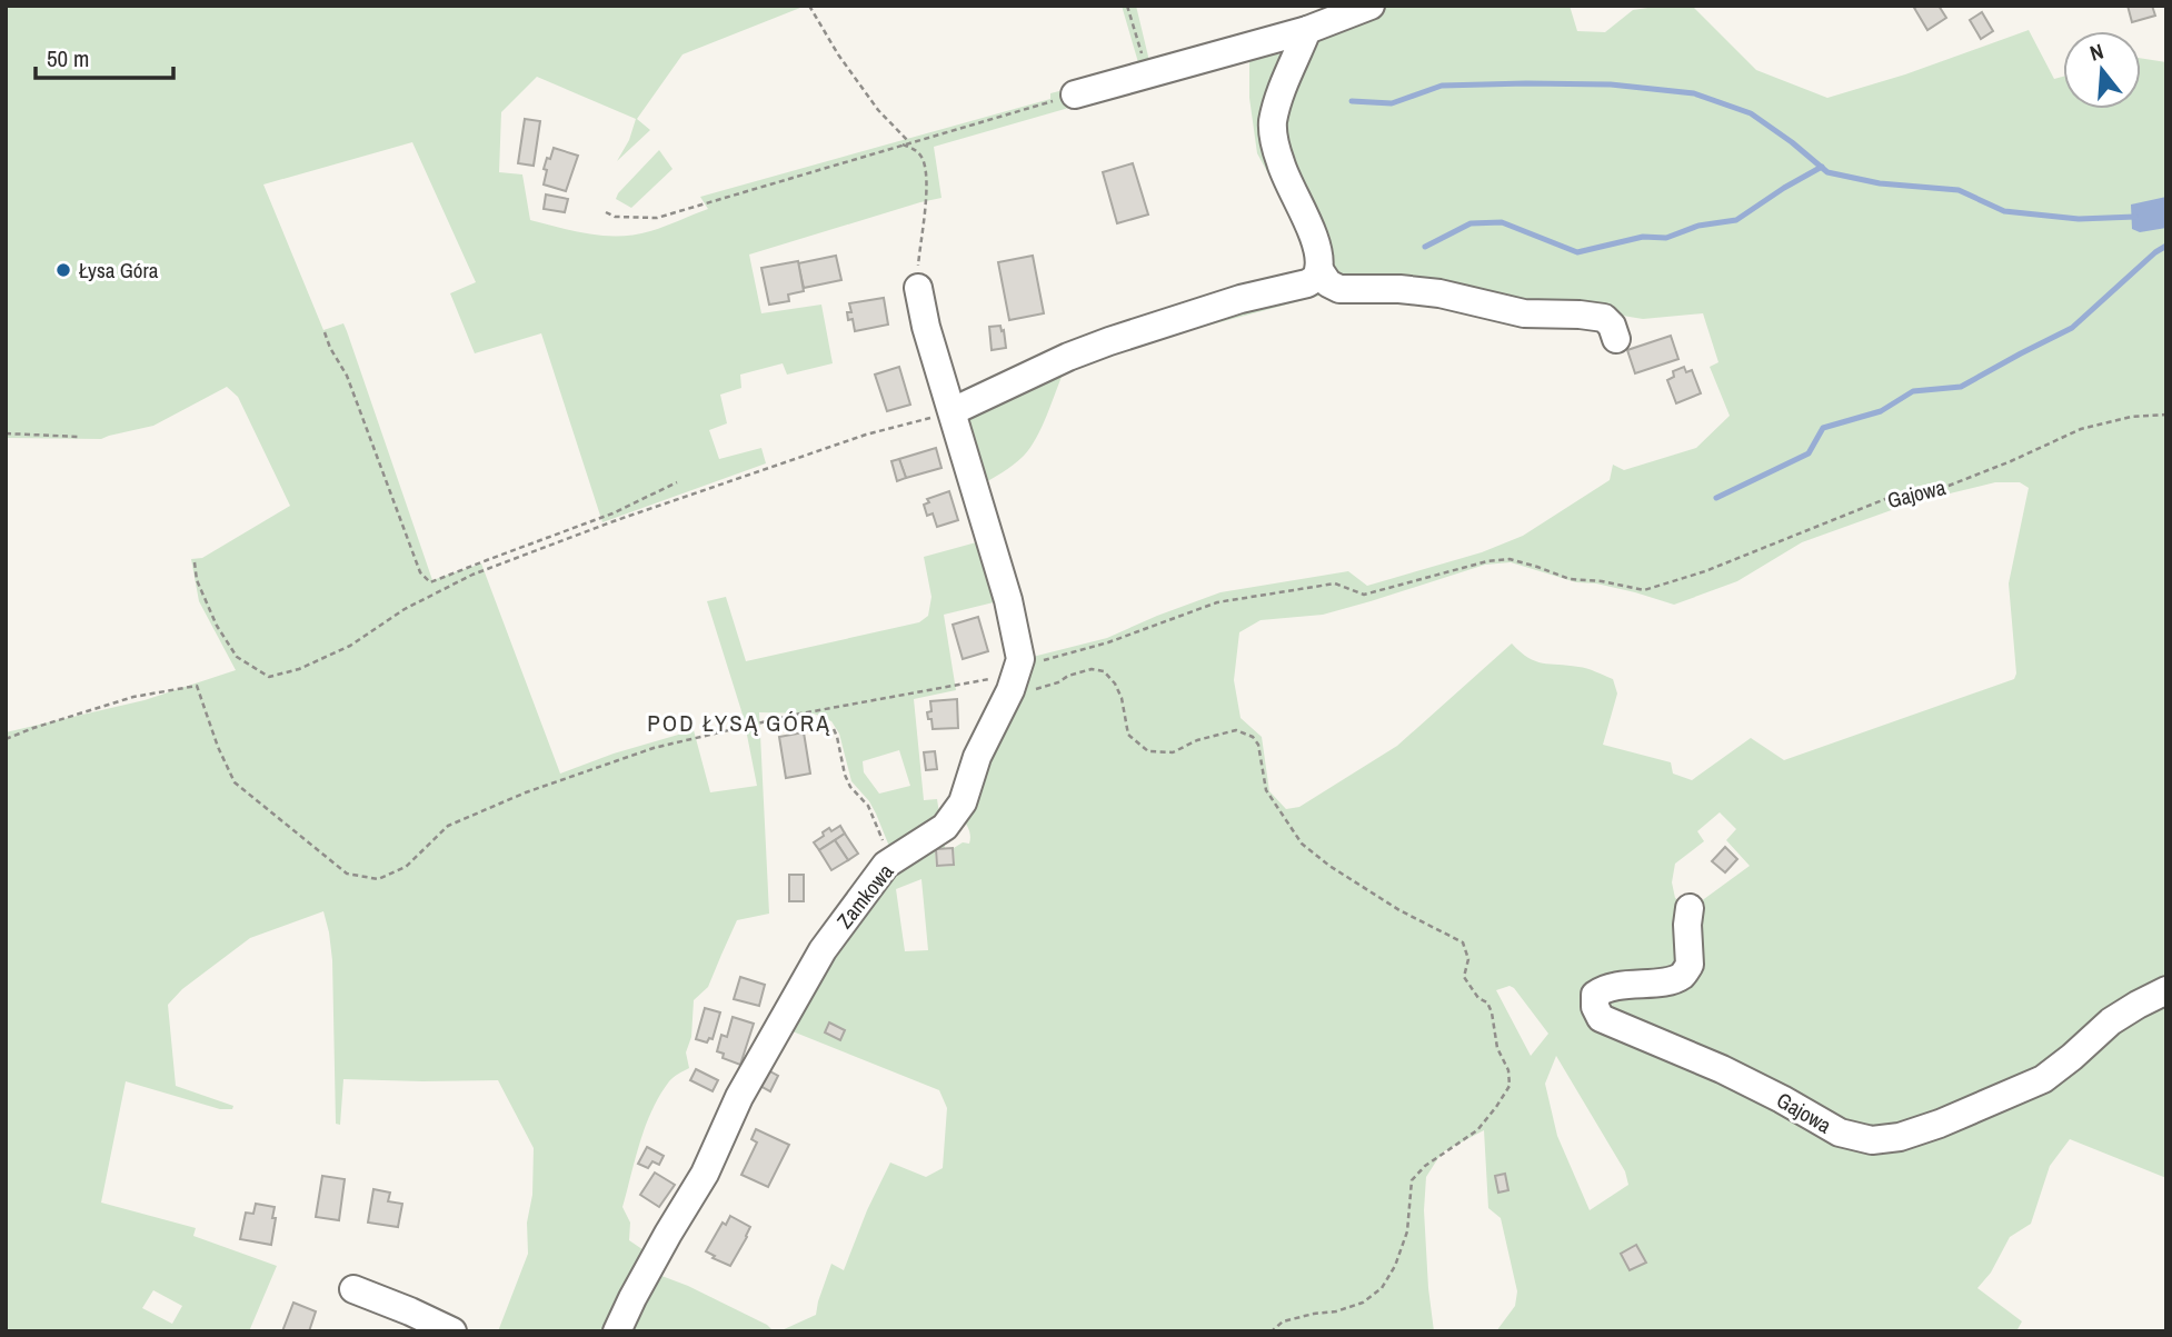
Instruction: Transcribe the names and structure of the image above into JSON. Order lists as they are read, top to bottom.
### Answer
{
  "streets": {
    "street": ["Gajowa", "Zamkowa"]
  },
  "crossings": [
    ["Gajowa", "Zamkowa"]
  ],
  "districts": ["POD ŁYSĄ GÓRĄ"],
  "places": ["Łysa Góra"],
  "scale_bar": "50 m",
  "north": "top"
}
